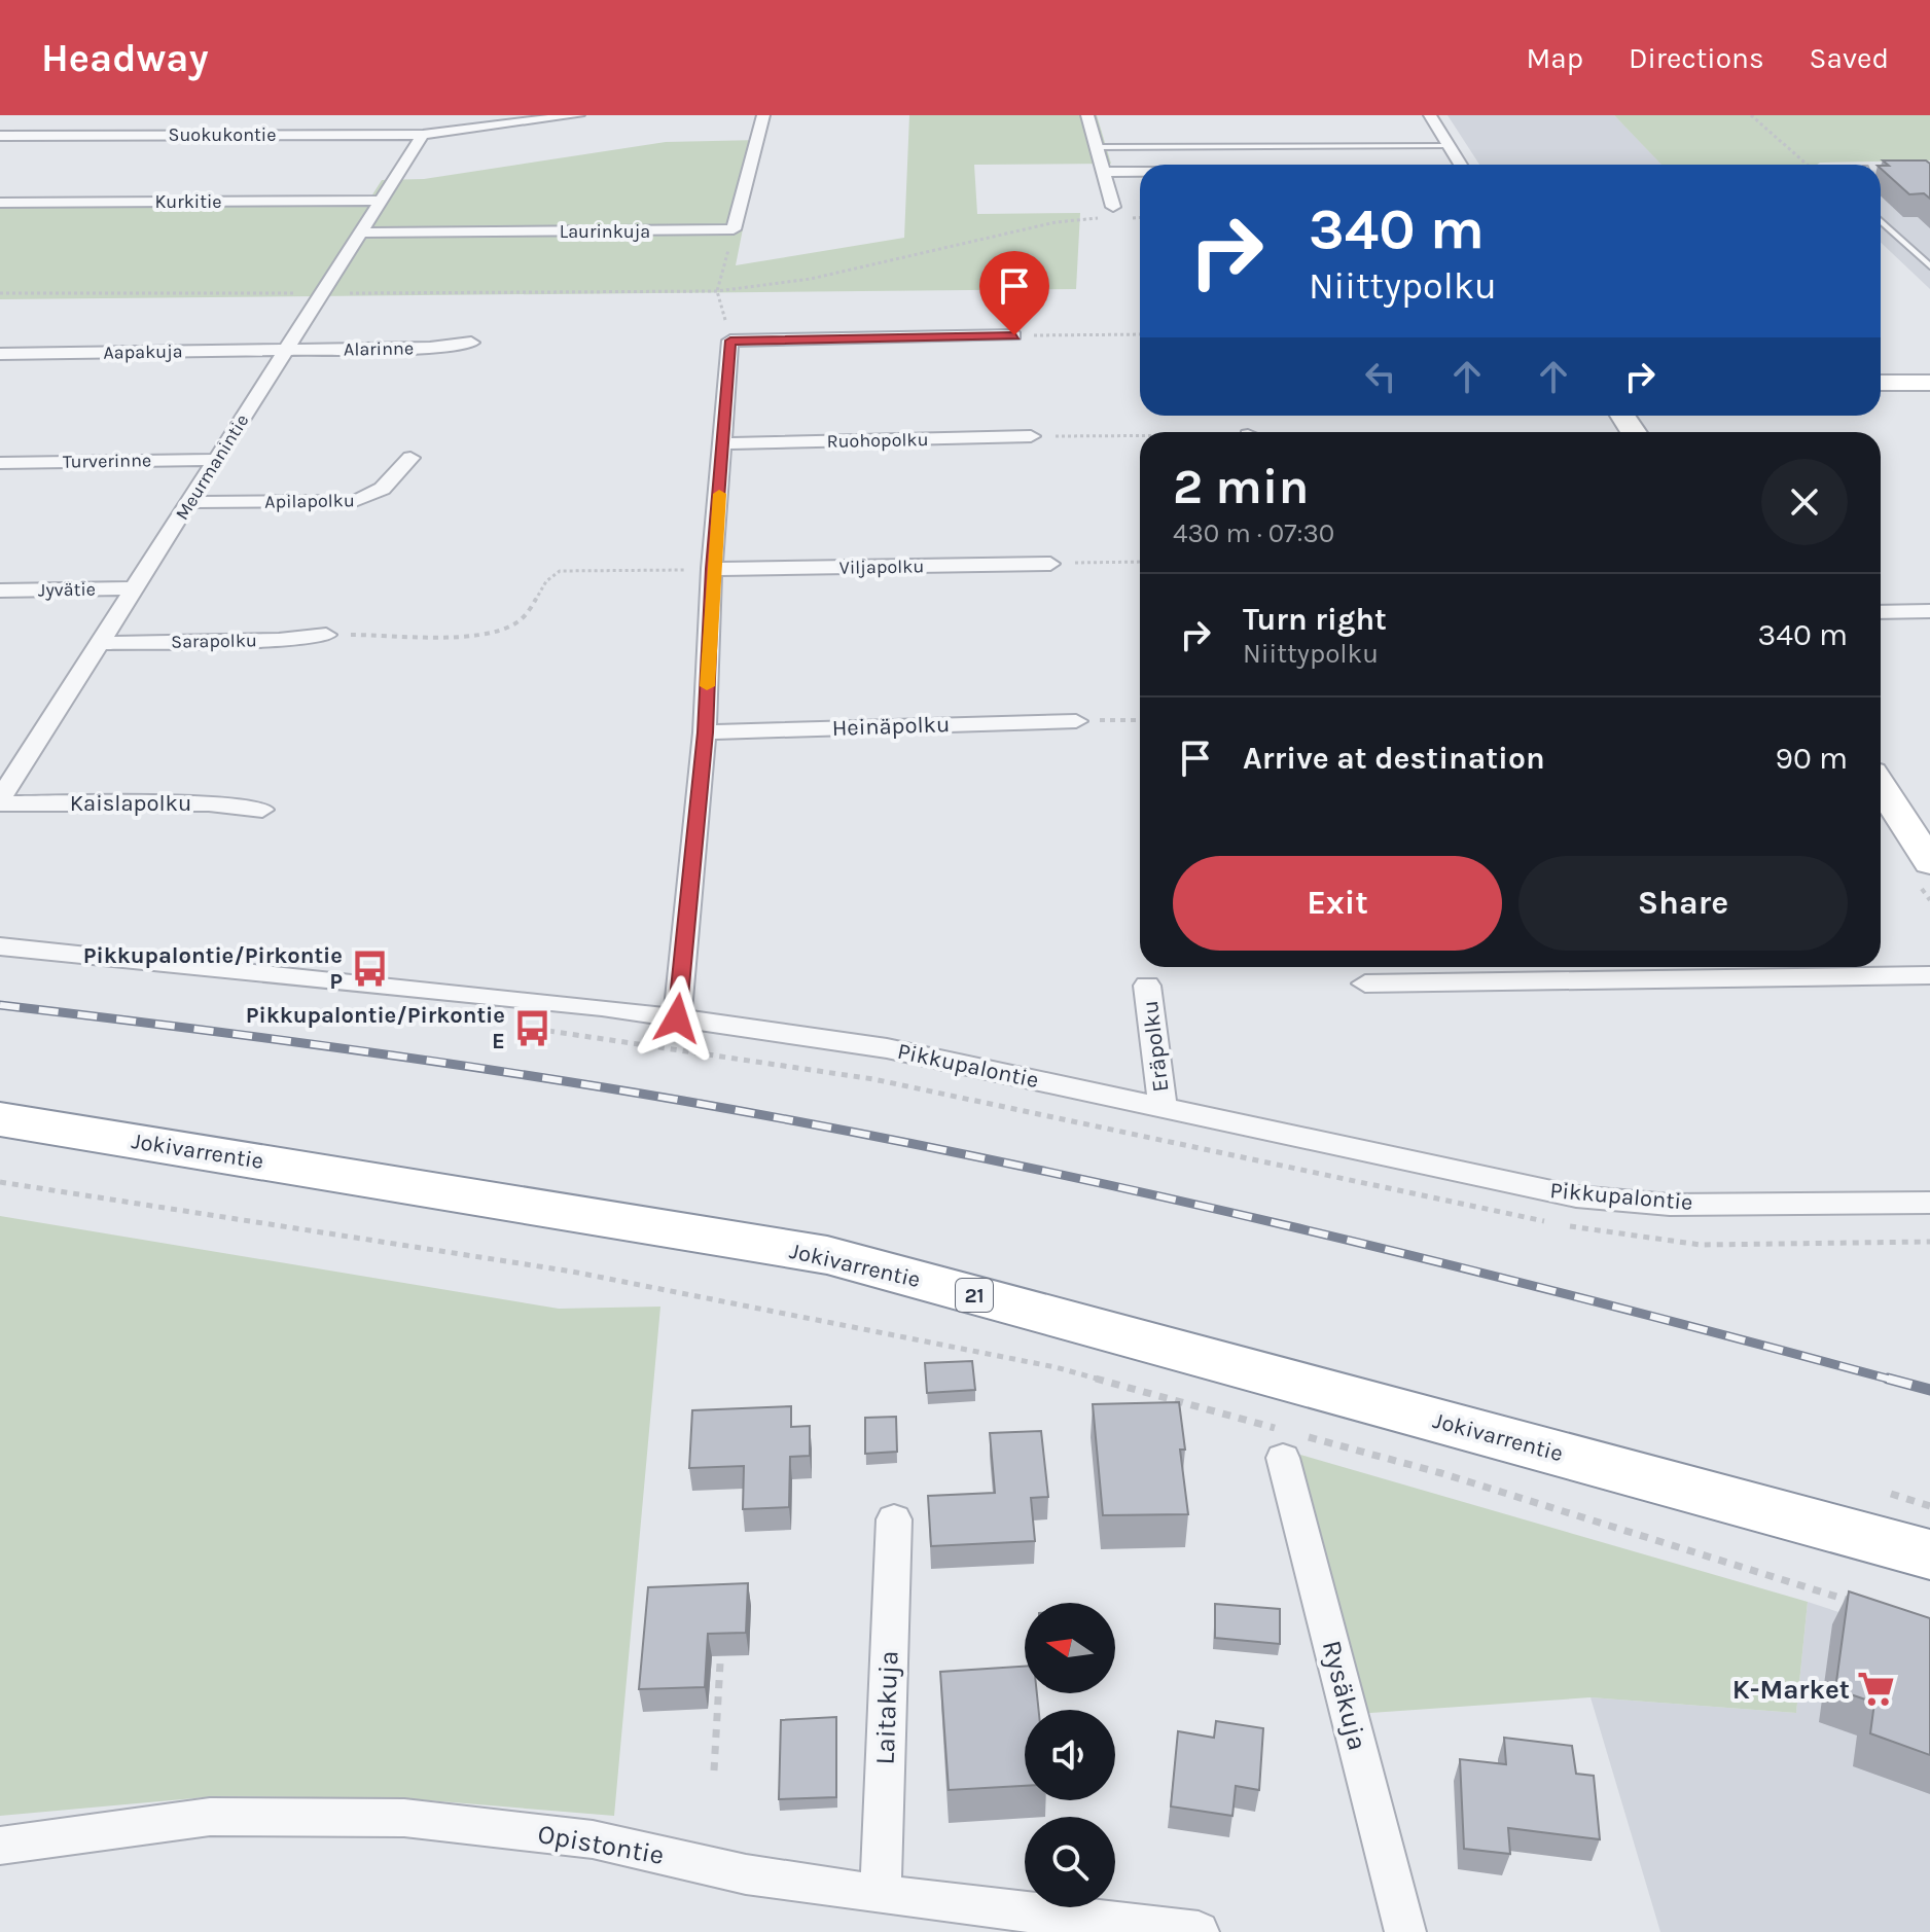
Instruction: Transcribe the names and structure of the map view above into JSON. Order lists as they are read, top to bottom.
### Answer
{
  "streets": {
    "highway": ["Jokivarrentie", "21"],
    "street": [
      "Suokukontie",
      "Kurkitie",
      "Laurinkuja",
      "Alarinne",
      "Aapakuja",
      "Ruohopolku",
      "Turverinne",
      "Meurmanintie",
      "Apilapolku",
      "Viljapolku",
      "Jyvätie",
      "Sarapolku",
      "Heinäpolku",
      "Kaislapolku",
      "Eräpolku",
      "Pikkupalontie",
      "Rysäkuja",
      "Laitakuja",
      "Opistontie"
    ]
  },
  "crossings": [
    ["Suokukontie", "Meurmanintie"],
    ["Kurkitie", "Meurmanintie"],
    ["Laurinkuja", "Meurmanintie"],
    ["Alarinne", "Aapakuja"],
    ["Alarinne", "Meurmanintie"],
    ["Aapakuja", "Meurmanintie"],
    ["Turverinne", "Meurmanintie"],
    ["Meurmanintie", "Apilapolku"],
    ["Meurmanintie", "Jyvätie"],
    ["Meurmanintie", "Sarapolku"],
    ["Meurmanintie", "Kaislapolku"],
    ["Eräpolku", "Pikkupalontie"],
    ["Laitakuja", "Opistontie"]
  ],
  "places": {
    "bus stop": ["Pikkupalontie/Pirkontie P", "Pikkupalontie/Pirkontie E"],
    "supermarket": ["K-Market"]
  },
  "north": "left",
  "page": {
    "header": "Headway",
    "nav": ["Map", "Directions", "Saved"],
    "turn": ["340 m", "Niittypolku"],
    "heading": ["2 min", "430 m · 07:30"],
    "list": [
      {
        "name": "Turn right",
        "note": "Niittypolku",
        "value": "340 m"
      },
      {
        "name": "Arrive at destination",
        "value": "90 m"
      }
    ],
    "buttons": ["Exit", "Share"]
  }
}
